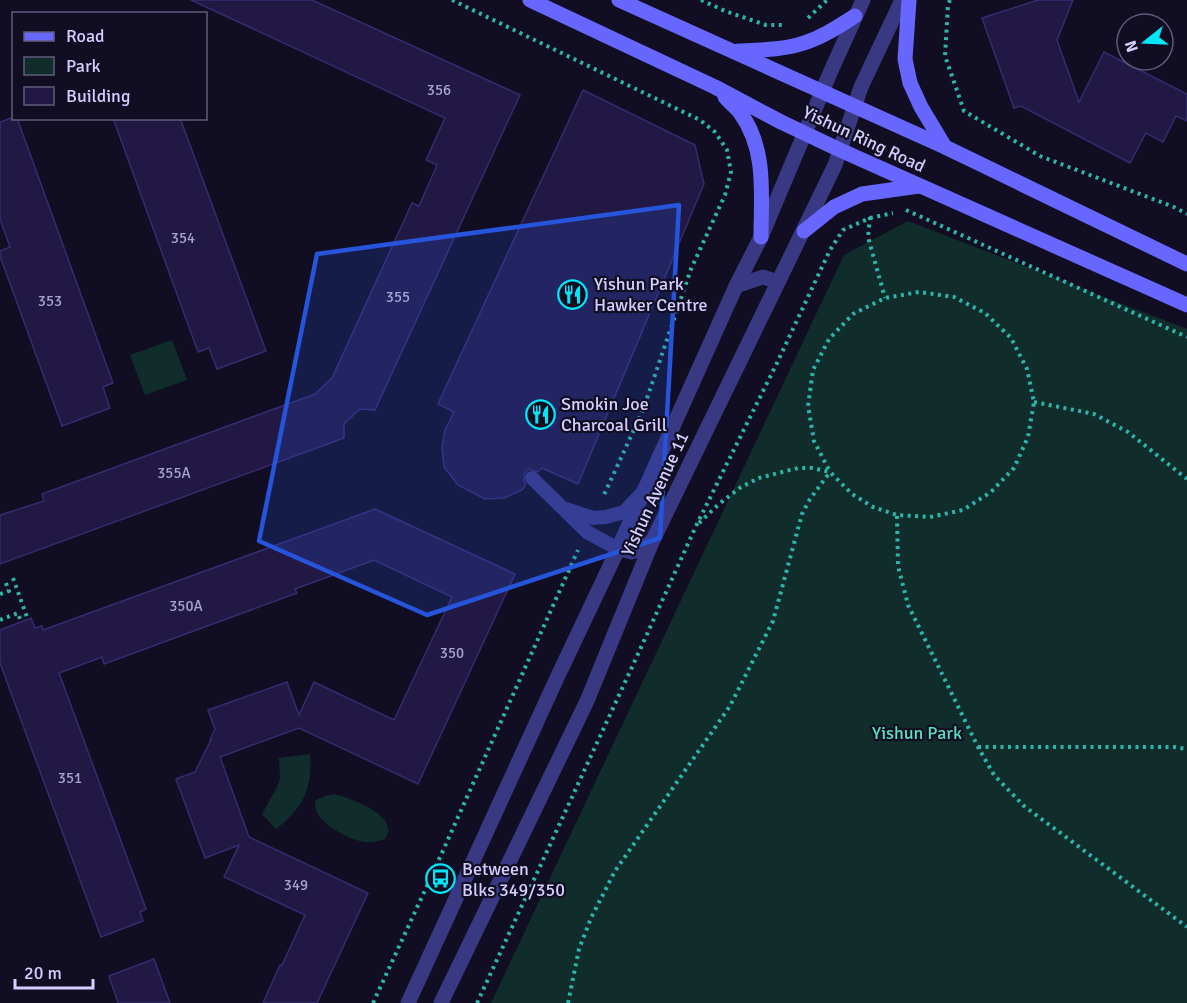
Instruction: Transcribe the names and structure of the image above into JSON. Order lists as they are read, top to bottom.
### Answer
{
  "streets": {
    "main road": ["Yishun Ring Road"],
    "street": ["Yishun Avenue 11"]
  },
  "crossings": [
    ["Yishun Ring Road", "Yishun Avenue 11"]
  ],
  "parks": ["Yishun Park"],
  "places": {
    "restaurant": ["Yishun Park Hawker Centre", "Smokin Joe Charcoal Grill"],
    "bus stop": ["Between Blks 349/350"]
  },
  "house_numbers": [
    "356",
    "354",
    "355",
    "353",
    "355A",
    "350A",
    "350",
    "351",
    "349"
  ],
  "legend": ["Road", "Park", "Building"],
  "scale_bar": "20 m",
  "north": "left"
}
